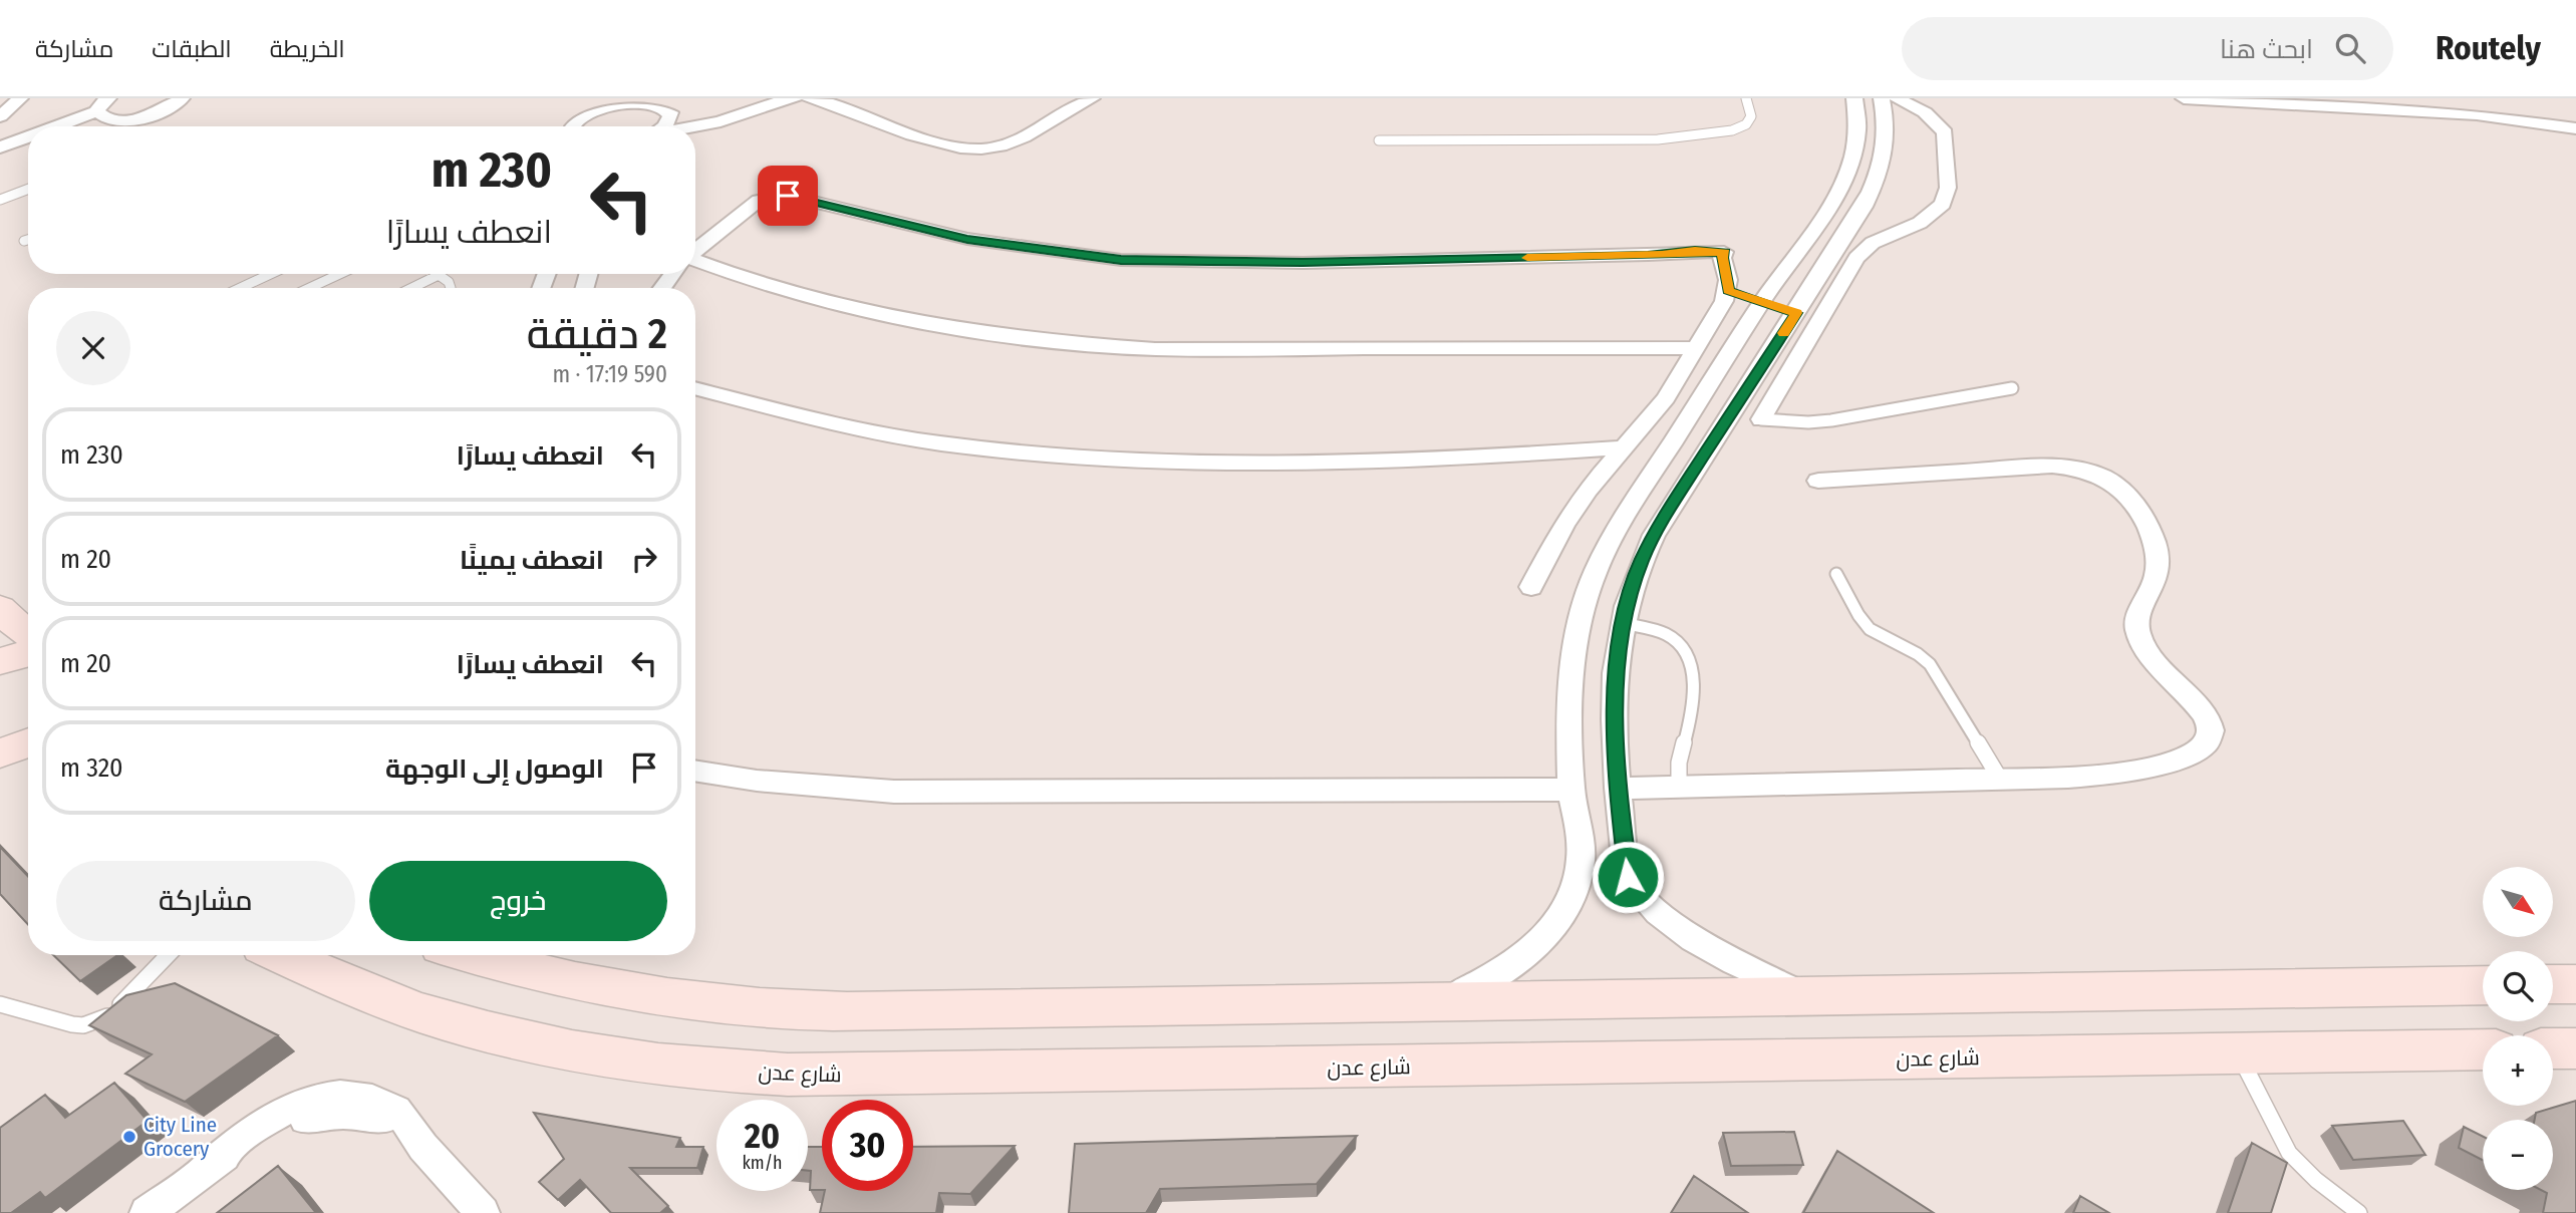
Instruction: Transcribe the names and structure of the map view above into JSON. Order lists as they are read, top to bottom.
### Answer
{
  "streets": {
    "street": ["شارع عدن"]
  },
  "places": ["City Line Grocery"],
  "north": "bottom right",
  "page": {
    "header": "Routely",
    "search": "ابحث هنا",
    "nav": ["الخريطة", "الطبقات", "مشاركة"],
    "turn": ["230 m", "انعطف يسارًا"],
    "heading": ["2 دقيقة", "590 m · 17:19"],
    "list": [
      {
        "name": "انعطف يسارًا",
        "value": "230 m"
      },
      {
        "name": "انعطف يمينًا",
        "value": "20 m"
      },
      {
        "name": "انعطف يسارًا",
        "value": "20 m"
      },
      {
        "name": "الوصول إلى الوجهة",
        "value": "320 m"
      }
    ],
    "buttons": ["خروج", "مشاركة"],
    "map_buttons": ["+", "−"],
    "speed": "20 km/h",
    "limit": "30"
  }
}
